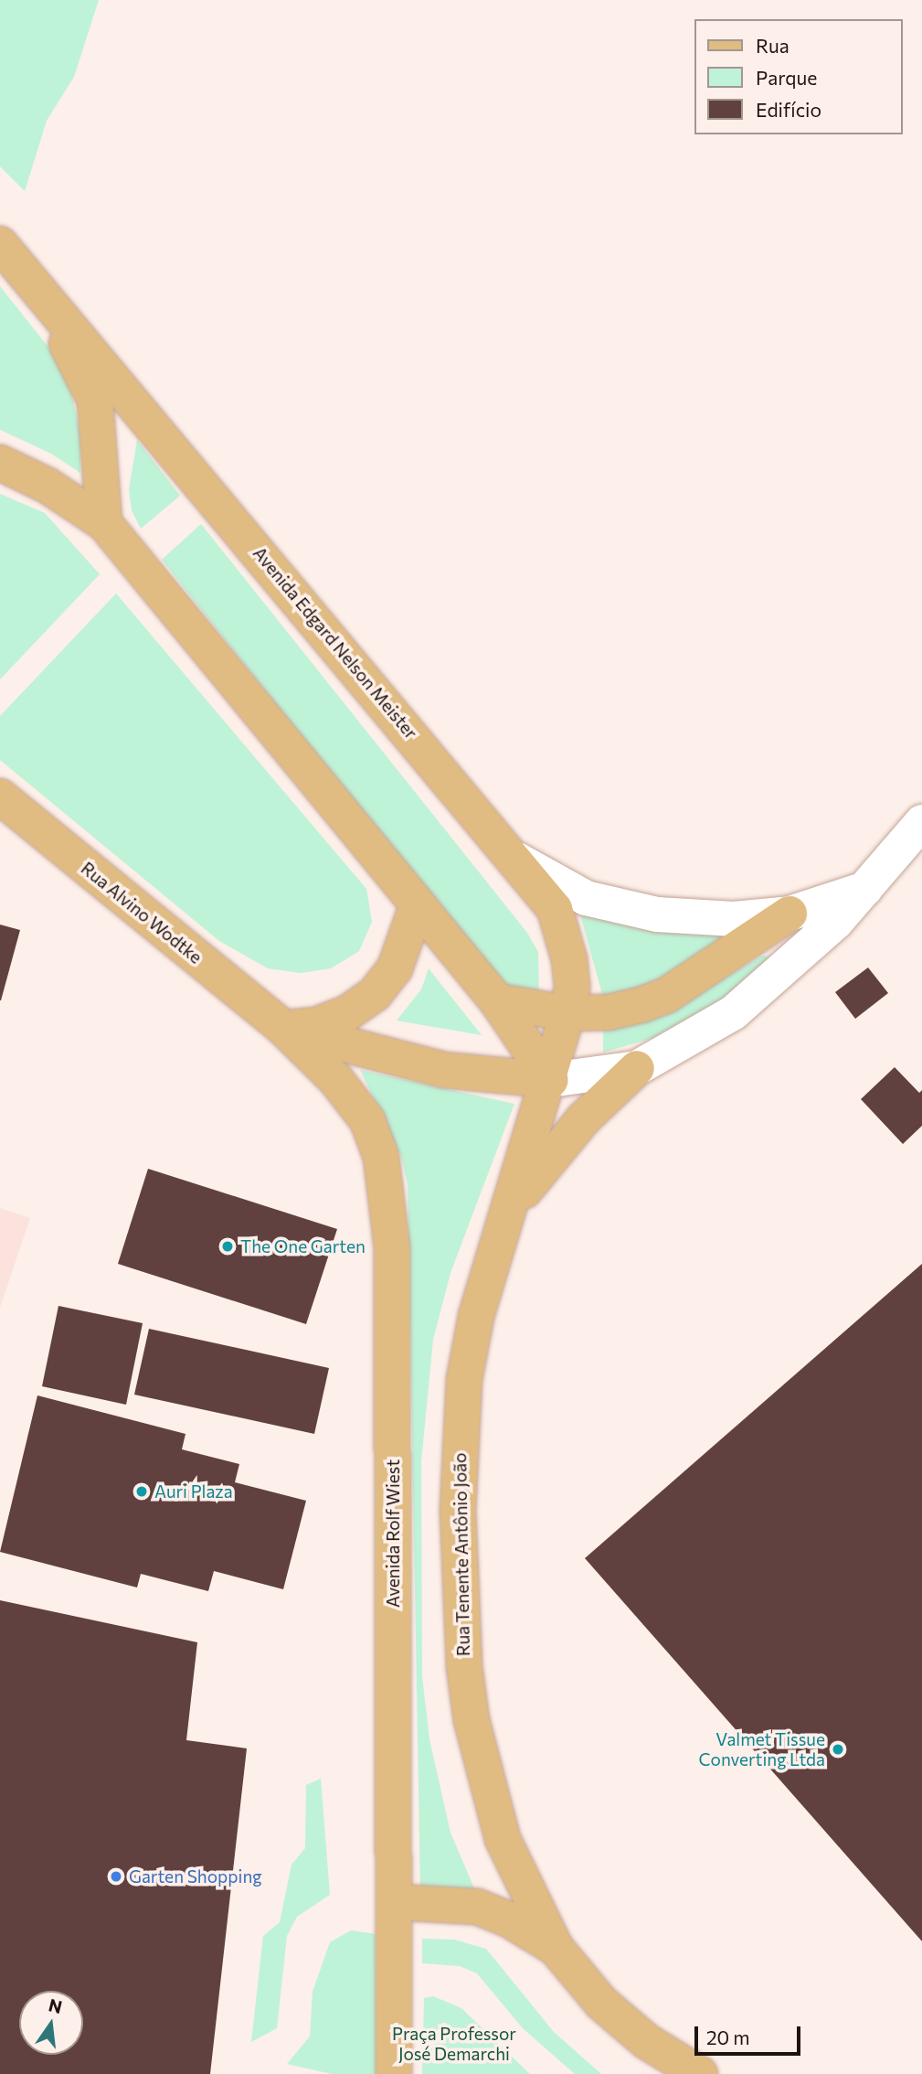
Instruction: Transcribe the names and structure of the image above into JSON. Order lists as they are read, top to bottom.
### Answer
{
  "streets": {
    "main road": [
      "Avenida Edgard Nelson Meister",
      "Rua Alvino Wodtke",
      "Avenida Rolf Wiest",
      "Rua Tenente Antônio João"
    ]
  },
  "crossings": [
    ["Avenida Edgard Nelson Meister", "Rua Tenente Antônio João"],
    ["Rua Alvino Wodtke", "Avenida Rolf Wiest"]
  ],
  "parks": ["Praça Professor José Demarchi"],
  "places": [
    "The One Garten",
    "Auri Plaza",
    "Valmet Tissue Converting Ltda",
    "Garten Shopping"
  ],
  "legend": ["Rua", "Parque", "Edifício"],
  "scale_bar": "20 m",
  "north": "top"
}
